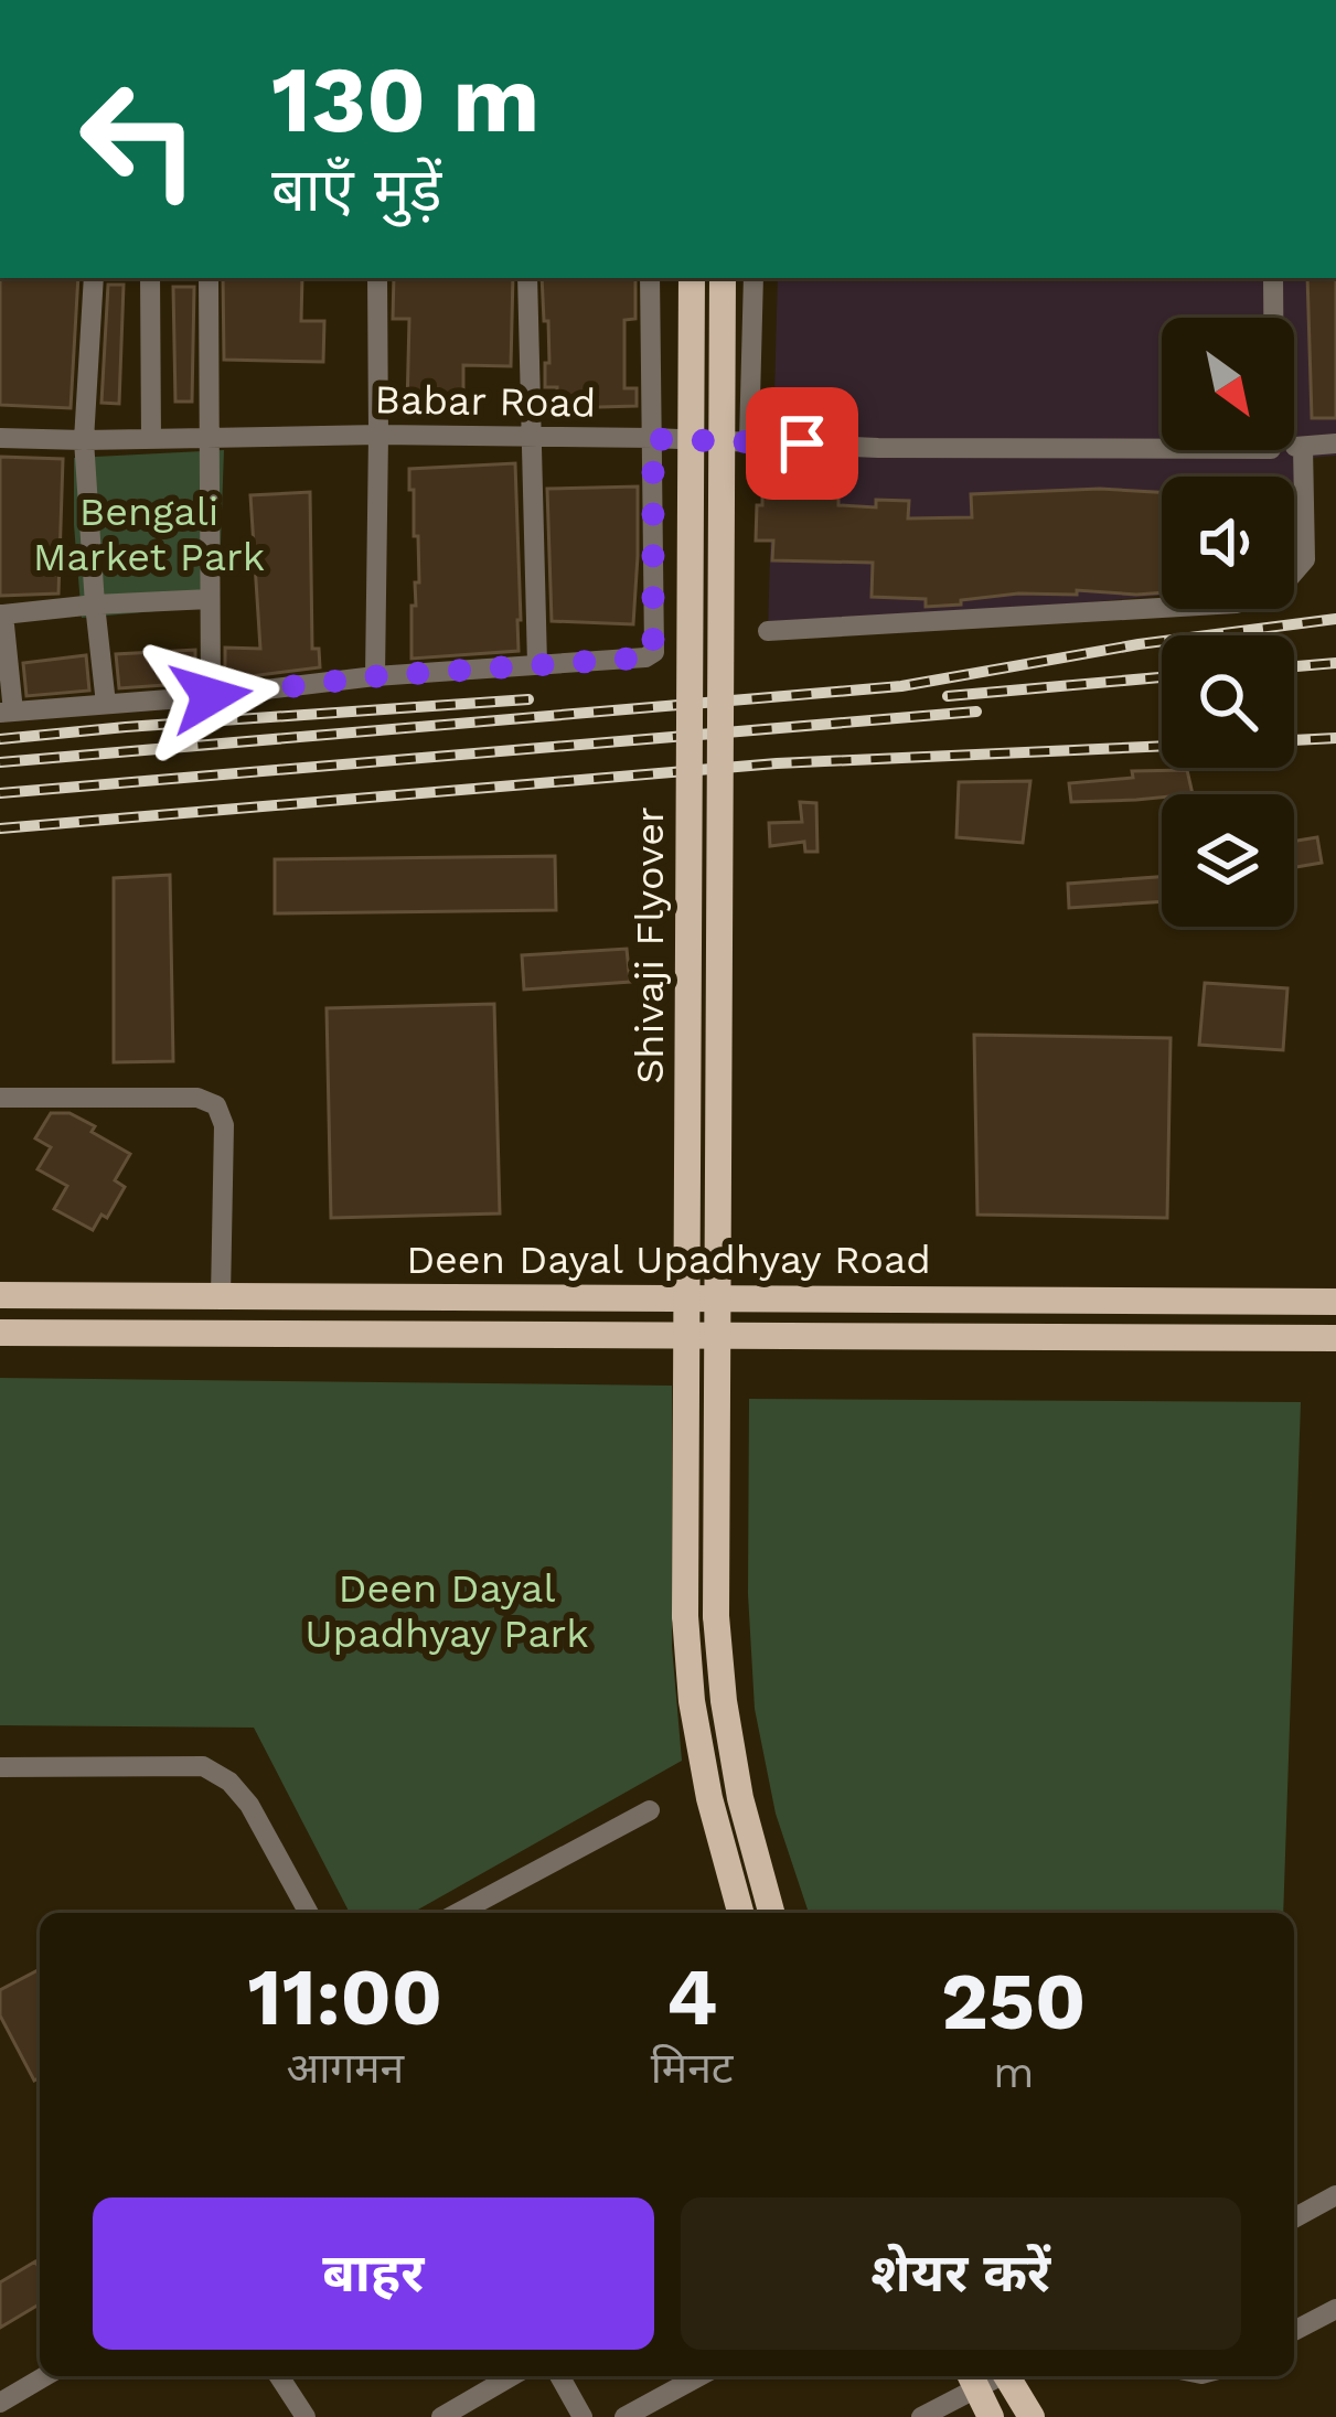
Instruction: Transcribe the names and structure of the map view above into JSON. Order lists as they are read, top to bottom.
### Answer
{
  "streets": {
    "main road": ["Shivaji Flyover", "Deen Dayal Upadhyay Road"],
    "street": ["Babar Road"]
  },
  "parks": ["Bengali Market Park", "Deen Dayal Upadhyay Park"],
  "north": "bottom right",
  "page": {
    "turn": ["130 m", "बाएँ मुड़ें"],
    "eta": [
      "11:00",
      "आगमन",
      "4",
      "मिनट",
      "250",
      "m"
    ],
    "buttons": ["बाहर", "शेयर करें"]
  }
}
